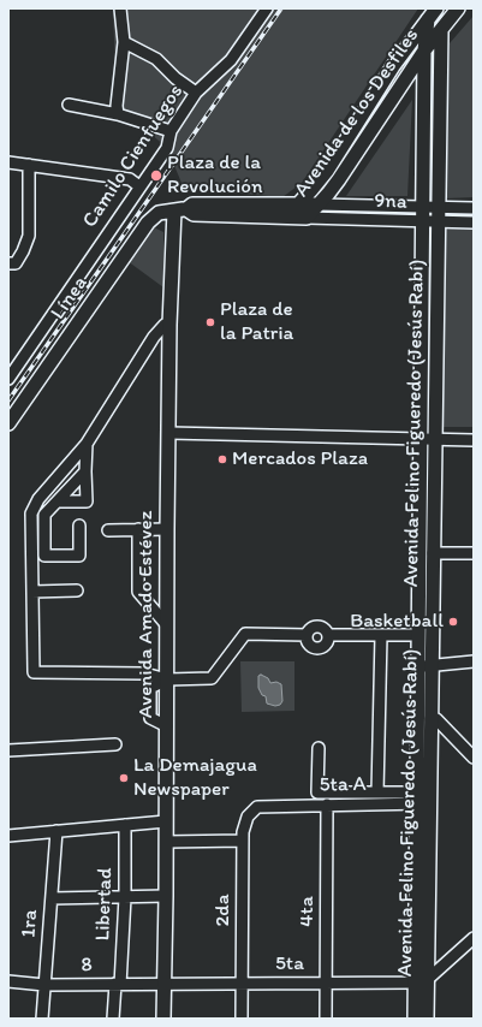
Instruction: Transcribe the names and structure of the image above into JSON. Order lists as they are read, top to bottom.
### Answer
{
  "streets": {
    "main road": [
      "Avenida de los Desfiles",
      "Línea",
      "Avenida Felino Figueredo (Jesús Rabí)",
      "Avenida Amado Estévez"
    ],
    "street": [
      "Camilo Cienfuegos",
      "9na",
      "5ta A",
      "Libertad",
      "2da",
      "4ta",
      "1ra",
      "5ta",
      "8"
    ]
  },
  "crossings": [
    ["Avenida de los Desfiles", "9na"],
    ["Avenida de los Desfiles", "Línea"],
    ["Avenida de los Desfiles", "Avenida Felino Figueredo (Jesús Rabí)"],
    ["9na", "Línea"],
    ["9na", "Avenida Felino Figueredo (Jesús Rabí)"],
    ["Línea", "Avenida Amado Estévez"],
    ["Avenida Felino Figueredo (Jesús Rabí)", "5ta A"],
    ["Avenida Felino Figueredo (Jesús Rabí)", "5ta"],
    ["Avenida Amado Estévez", "5ta"],
    ["Avenida Amado Estévez", "8"],
    ["5ta A", "2da"],
    ["5ta A", "4ta"],
    ["Libertad", "8"],
    ["2da", "5ta"],
    ["4ta", "5ta"],
    ["1ra", "8"],
    ["5ta", "8"]
  ],
  "places": [
    "Plaza de la Revolución",
    "Plaza de la Patria",
    "Mercados Plaza",
    "Basketball",
    "La Demajagua Newspaper"
  ]
}
